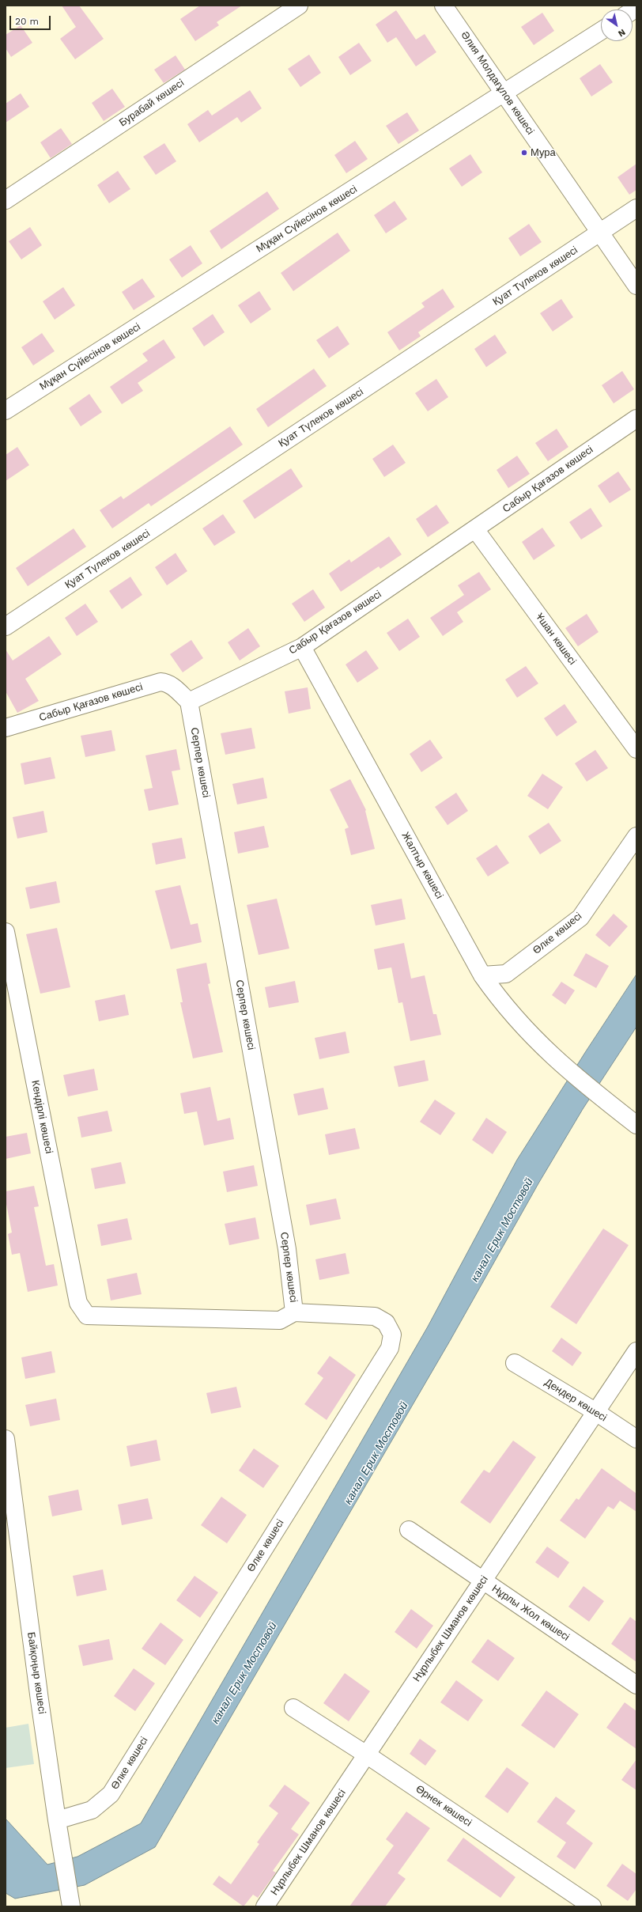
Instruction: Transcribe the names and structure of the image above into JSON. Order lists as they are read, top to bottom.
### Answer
{
  "streets": {
    "street": [
      "Әлия Молдағұлов көшесі",
      "Бурабай көшесi",
      "Мұқан Сүйесінов көшесі",
      "Қуат Түлеков көшесі",
      "Сабыр Қағазов көшесі",
      "Ұшан көшесі",
      "Серпер көшесі",
      "Жалтыр көшесі",
      "Өлке көшесі",
      "Кендірлі көшесі",
      "Дендер көшесі",
      "Нұрлы Жол көшесі",
      "Нұрлыбек Шманов көшесі",
      "Байқоңыр көшесi",
      "Өрнек көшесі"
    ]
  },
  "crossings": [
    ["Әлия Молдағұлов көшесі", "Мұқан Сүйесінов көшесі"],
    ["Әлия Молдағұлов көшесі", "Қуат Түлеков көшесі"],
    ["Сабыр Қағазов көшесі", "Ұшан көшесі"],
    ["Сабыр Қағазов көшесі", "Серпер көшесі"],
    ["Сабыр Қағазов көшесі", "Жалтыр көшесі"],
    ["Серпер көшесі", "Өлке көшесі"],
    ["Жалтыр көшесі", "Өлке көшесі"],
    ["Өлке көшесі", "Кендірлі көшесі"],
    ["Өлке көшесі", "Байқоңыр көшесi"],
    ["Дендер көшесі", "Нұрлыбек Шманов көшесі"],
    ["Нұрлы Жол көшесі", "Нұрлыбек Шманов көшесі"],
    ["Нұрлыбек Шманов көшесі", "Өрнек көшесі"]
  ],
  "water": ["канал Ерик Мостовой"],
  "places": ["Мура"],
  "scale_bar": "20 m",
  "north": "bottom right"
}
